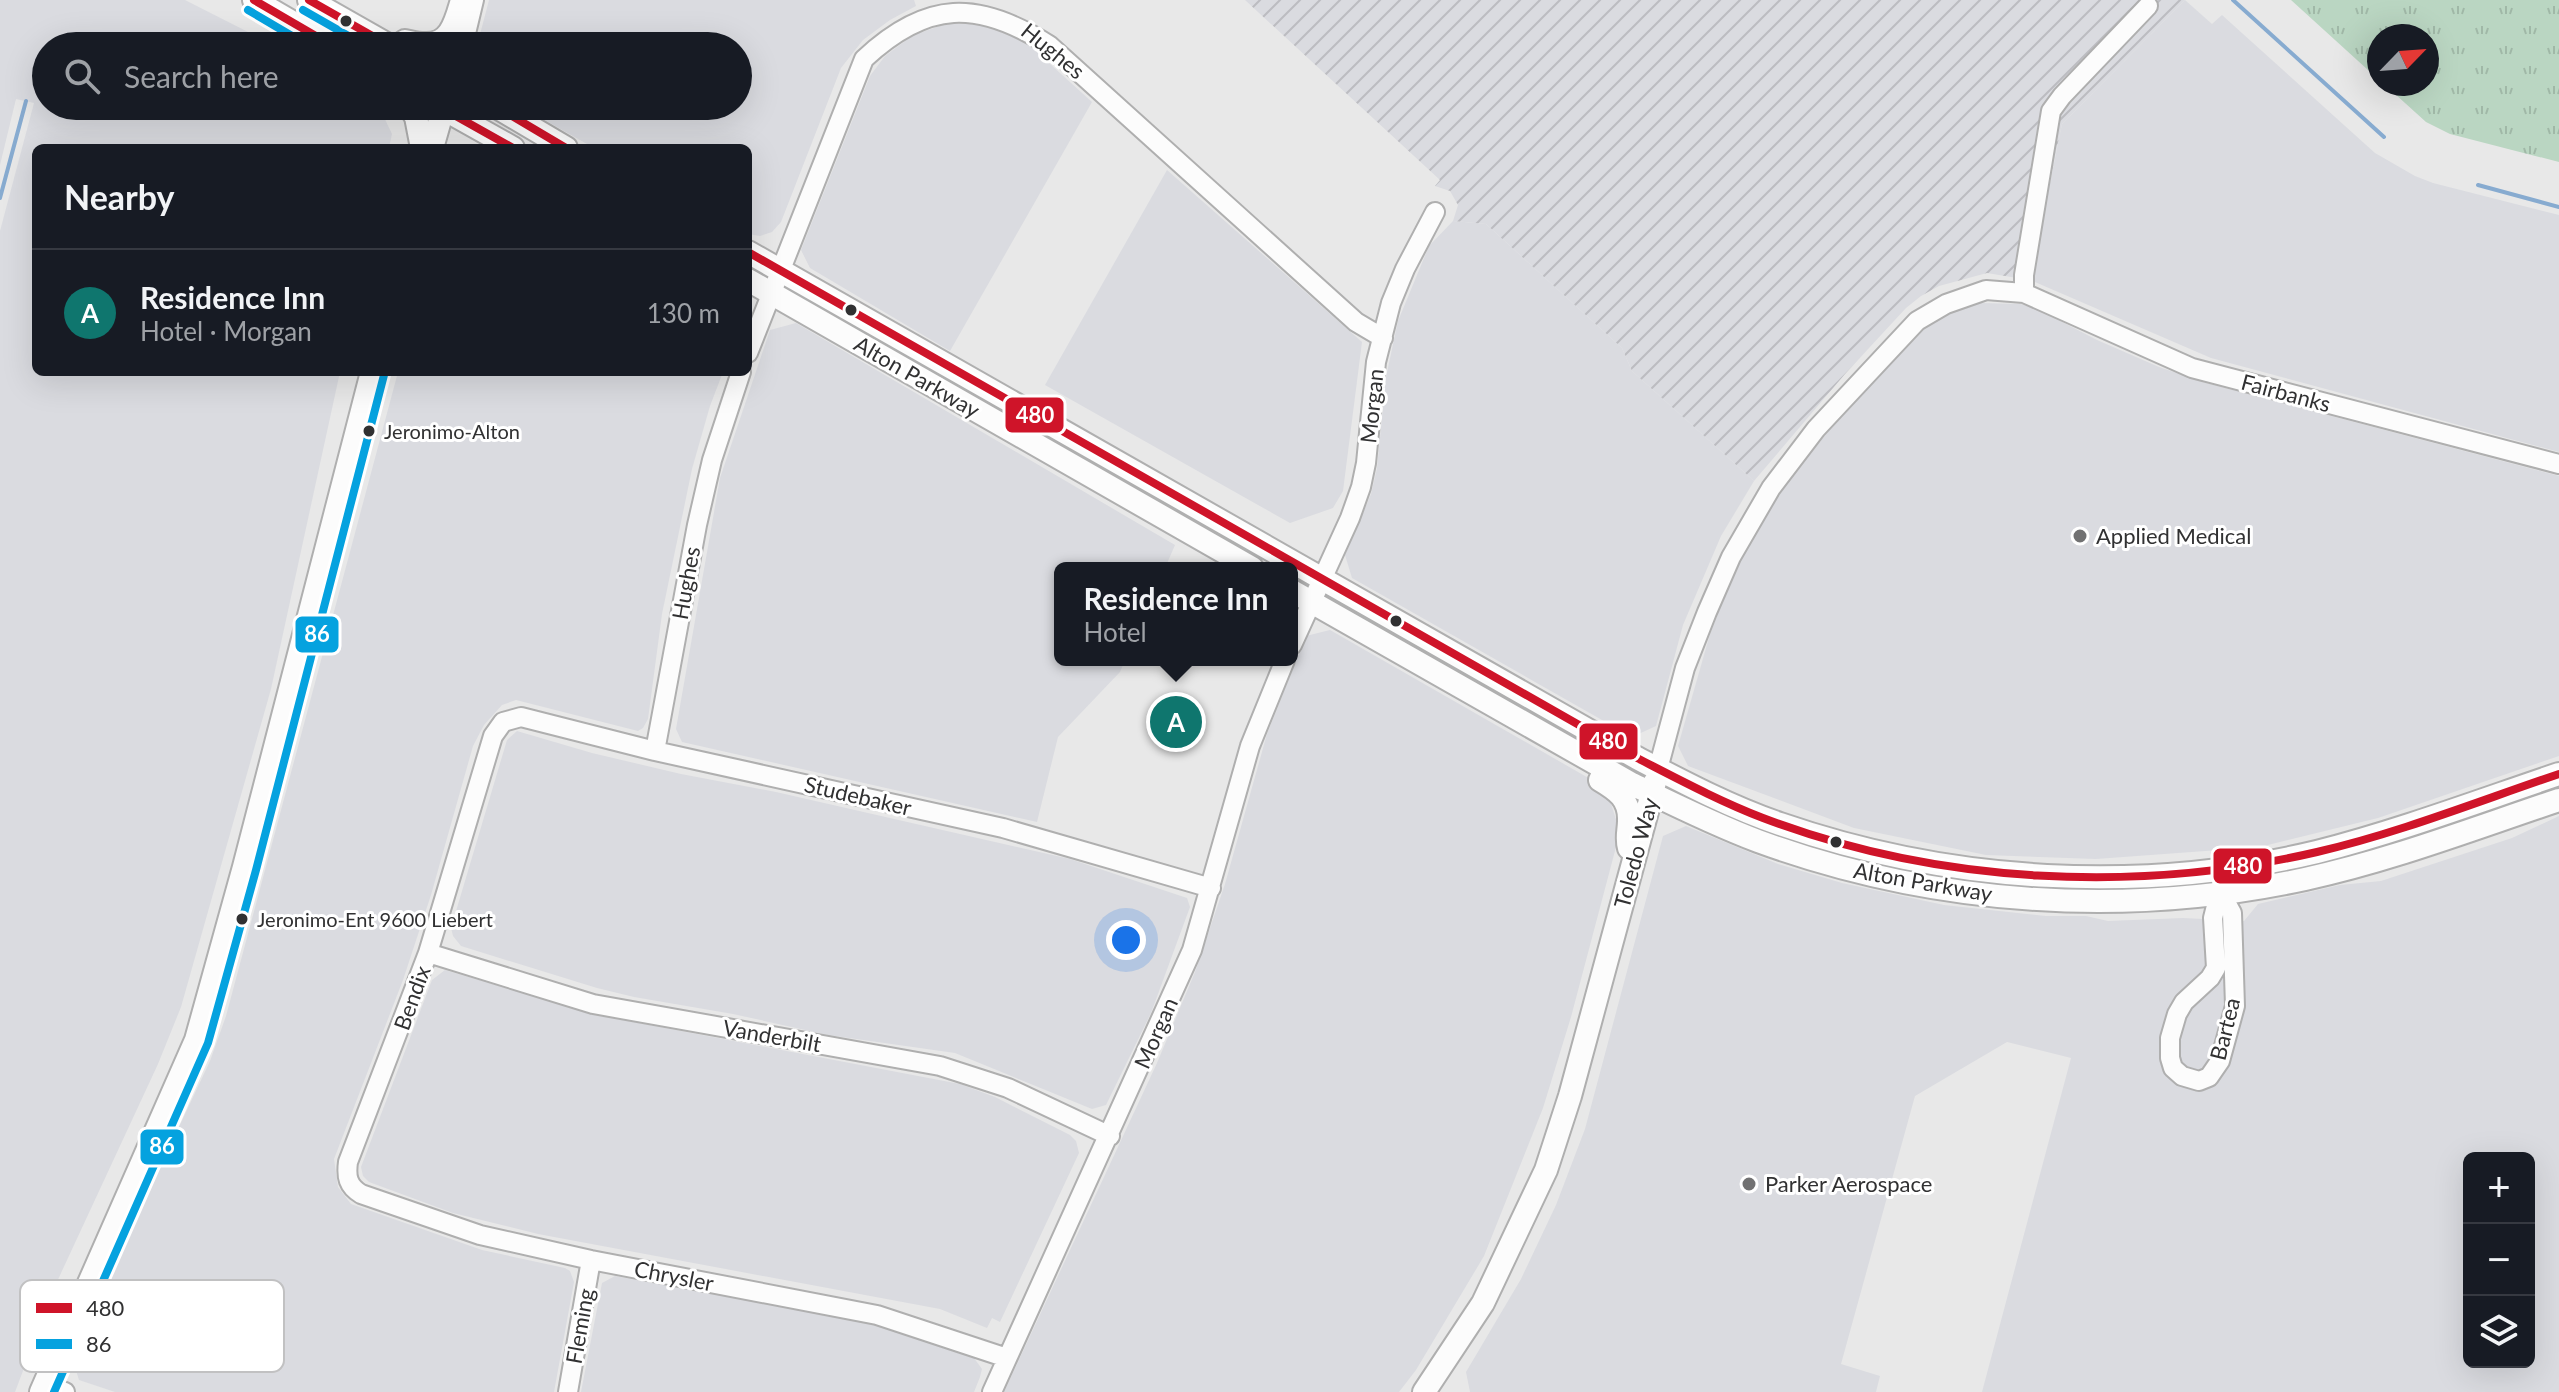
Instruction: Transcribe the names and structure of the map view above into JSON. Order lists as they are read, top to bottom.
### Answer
{
  "streets": {
    "main road": ["Alton Parkway", "Toledo Way"],
    "street": [
      "Hughes",
      "Fairbanks",
      "Morgan",
      "Studebaker",
      "Bendix",
      "Bartea",
      "Vanderbilt",
      "Chrysler",
      "Fleming"
    ]
  },
  "crossings": [
    ["Hughes", "Alton Parkway"],
    ["Hughes", "Morgan"],
    ["Hughes", "Studebaker"],
    ["Alton Parkway", "Morgan"],
    ["Alton Parkway", "Toledo Way"],
    ["Alton Parkway", "Bartea"],
    ["Fairbanks", "Toledo Way"],
    ["Morgan", "Studebaker"],
    ["Morgan", "Vanderbilt"],
    ["Morgan", "Chrysler"],
    ["Studebaker", "Bendix"],
    ["Bendix", "Vanderbilt"],
    ["Bendix", "Chrysler"],
    ["Chrysler", "Fleming"]
  ],
  "places": [
    "Jeronimo-Alton",
    "Applied Medical",
    "Jeronimo-Ent 9600 Liebert",
    "Parker Aerospace"
  ],
  "lines": ["transit line 480", "transit line 86"],
  "legend": ["480", "86"],
  "north": "top right",
  "page": {
    "search": "Search here",
    "heading": "Nearby",
    "list": [
      {
        "mark": "A",
        "name": "Residence Inn",
        "note": "Hotel · Morgan",
        "value": "130 m"
      }
    ],
    "popup": ["Residence Inn", "Hotel"],
    "pins": "A",
    "map_buttons": ["+", "−"]
  }
}
